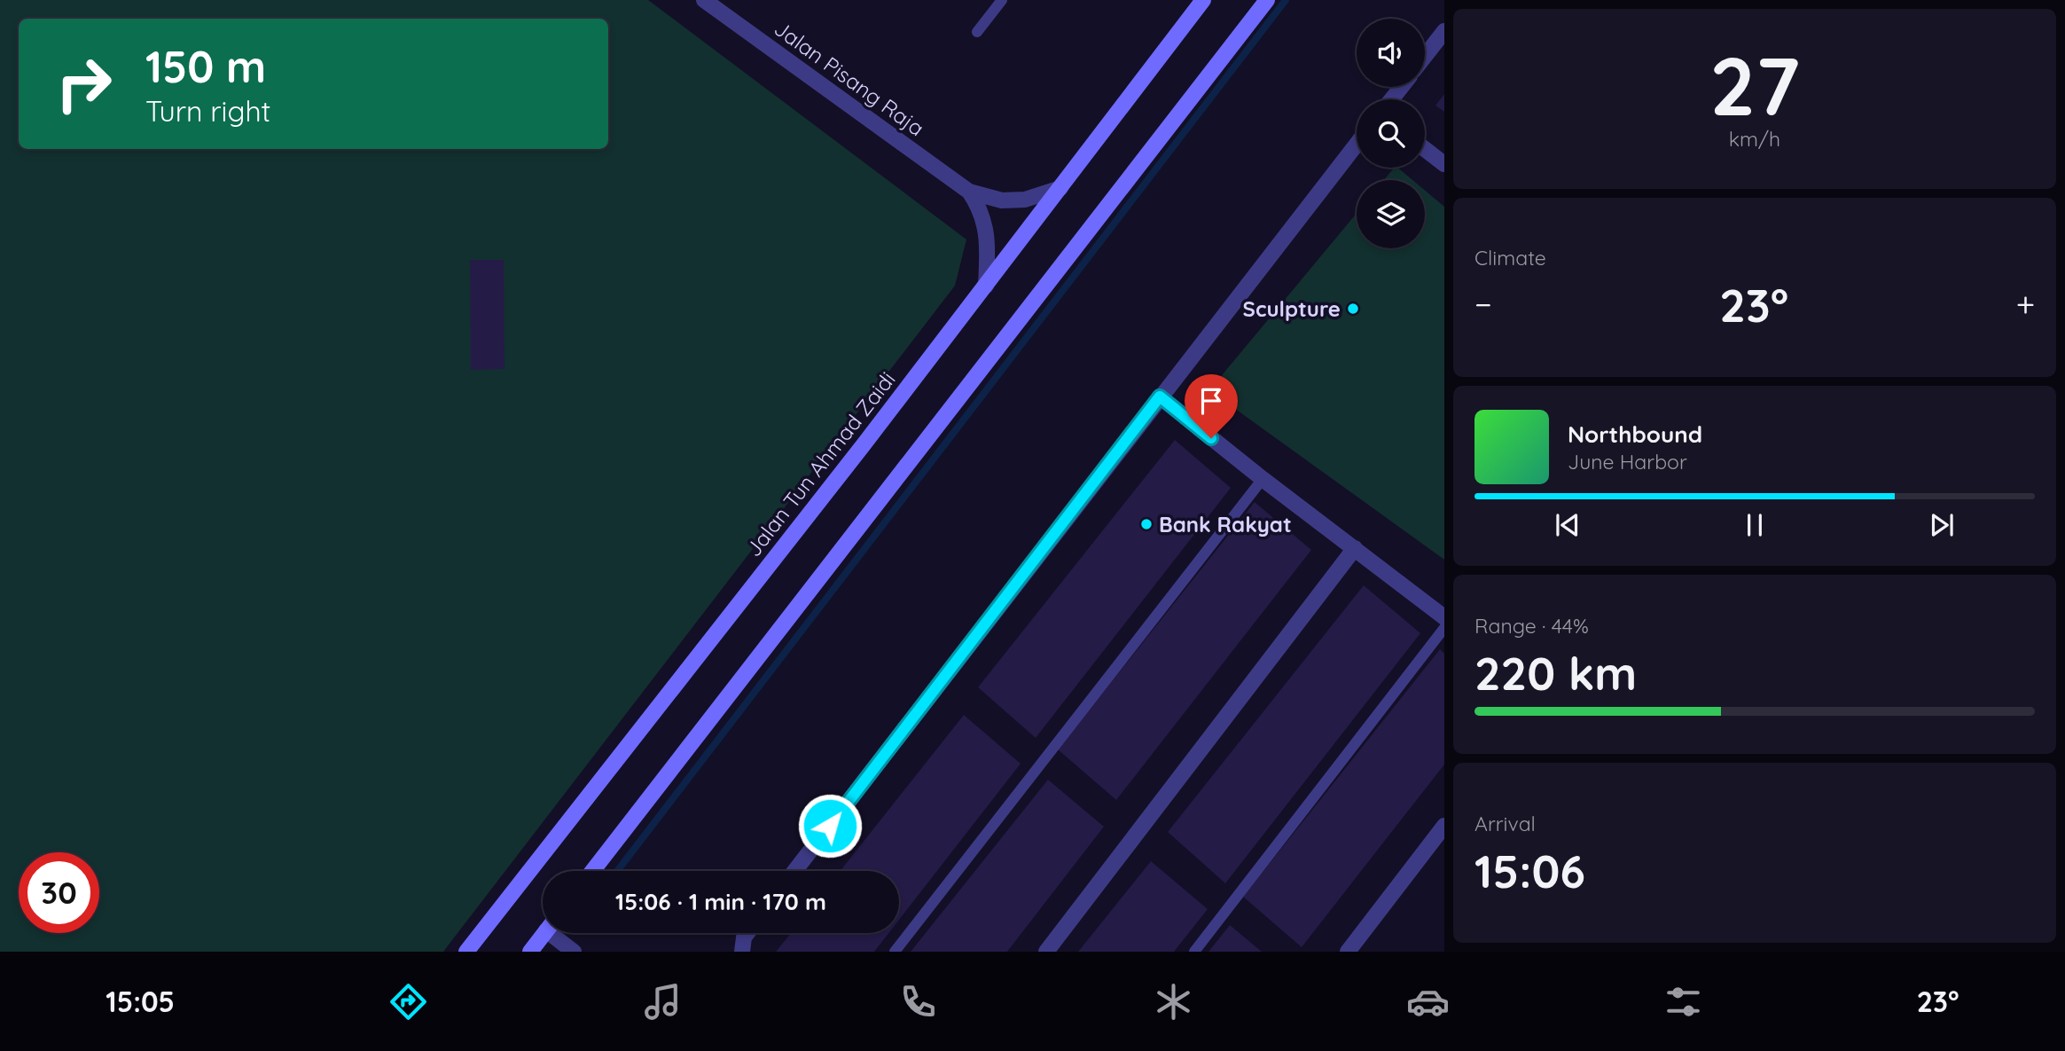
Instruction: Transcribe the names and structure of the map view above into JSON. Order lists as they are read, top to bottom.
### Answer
{
  "streets": {
    "main road": ["Jalan Tun Ahmad Zaidi"],
    "street": ["Jalan Pisang Raja"]
  },
  "places": ["Sculpture", "Bank Rakyat"],
  "page": {
    "tile": [
      ["27", "km/h"],
      "Climate",
      ["Range · 44%", "220 km"],
      ["Arrival", "15:06"]
    ],
    "turn": ["150 m", "Turn right"],
    "heat": ["−", "23°", "+"],
    "song": ["Northbound", "June Harbor"],
    "limit": "30",
    "trip": "15:06 · 1 min · 170 m",
    "tabs": ["15:05", "23°"]
  }
}
